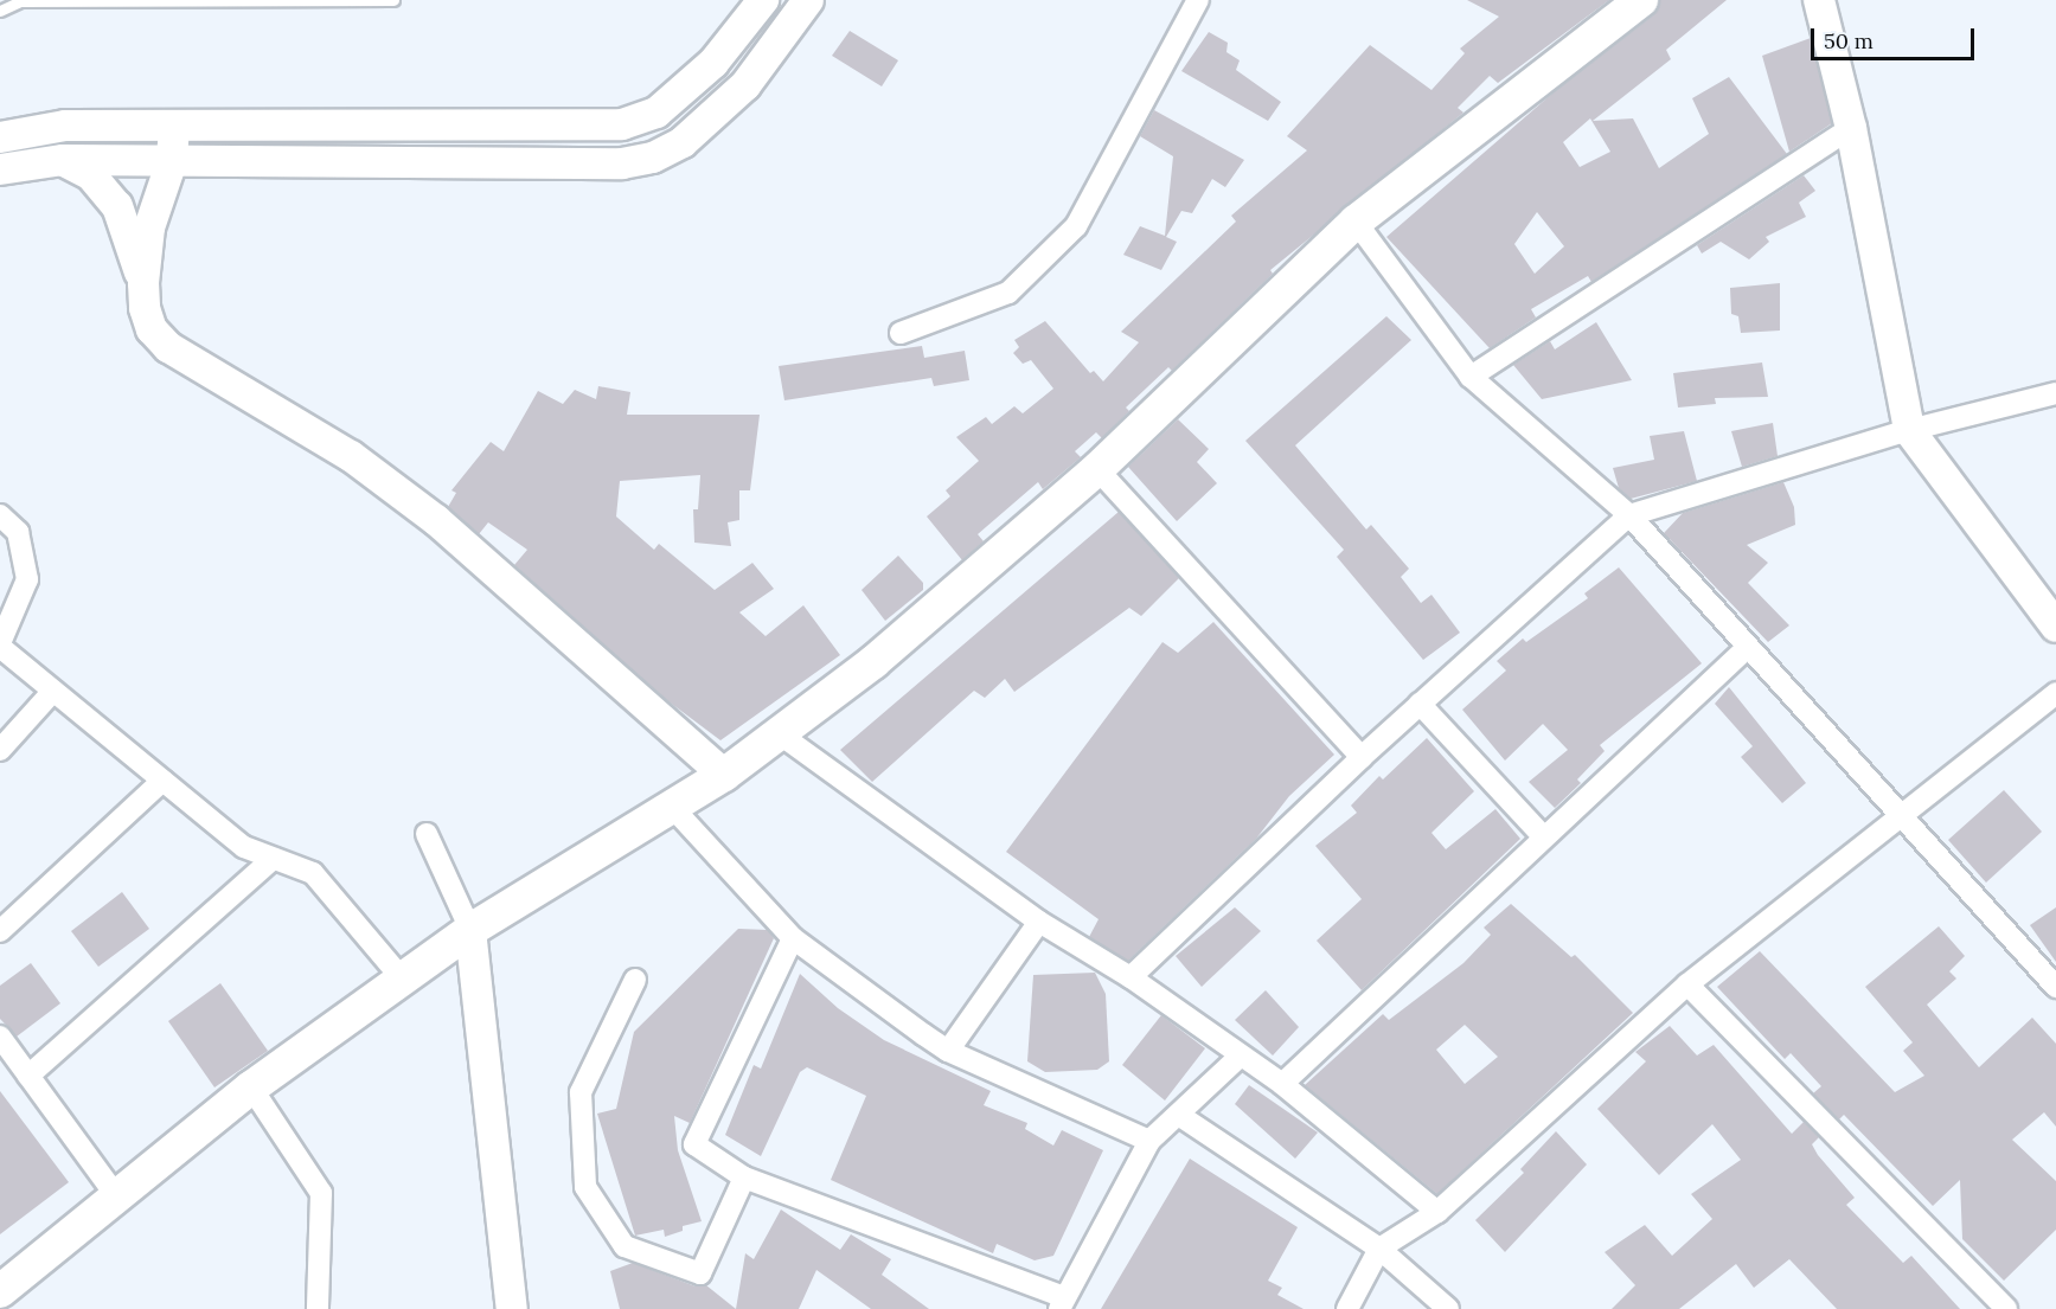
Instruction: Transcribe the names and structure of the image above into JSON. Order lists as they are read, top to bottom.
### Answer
{
  "scale_bar": "50 m"
}
